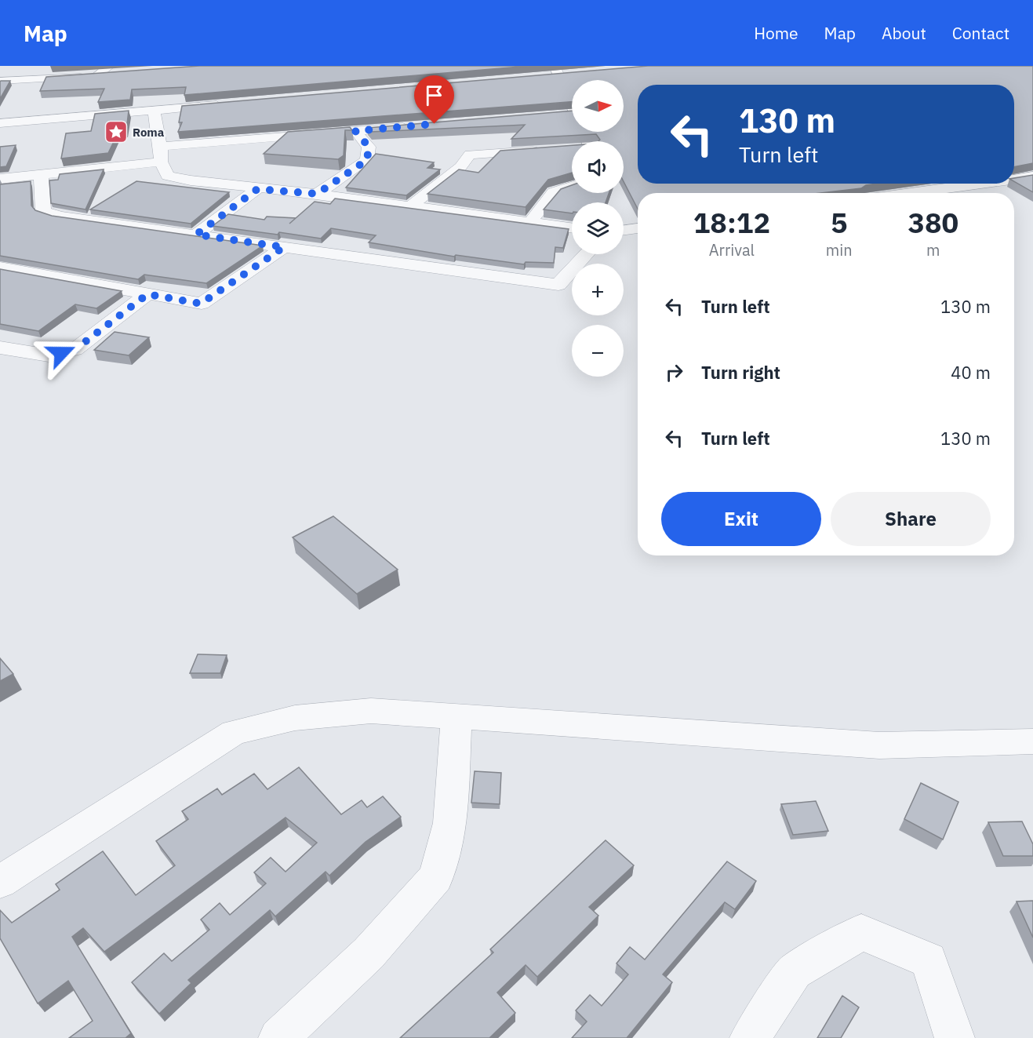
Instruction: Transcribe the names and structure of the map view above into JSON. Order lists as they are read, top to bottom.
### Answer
{
  "places": {
    "place": ["Roma"]
  },
  "north": "right",
  "page": {
    "header": "Map",
    "nav": [
      "Home",
      "Map",
      "About",
      "Contact"
    ],
    "map_buttons": ["+", "−"],
    "turn": ["130 m", "Turn left"],
    "eta": [
      "18:12",
      "Arrival",
      "5",
      "min",
      "380",
      "m"
    ],
    "list": [
      {
        "name": "Turn left",
        "value": "130 m"
      },
      {
        "name": "Turn right",
        "value": "40 m"
      },
      {
        "name": "Turn left",
        "value": "130 m"
      }
    ],
    "buttons": ["Exit", "Share"]
  }
}
